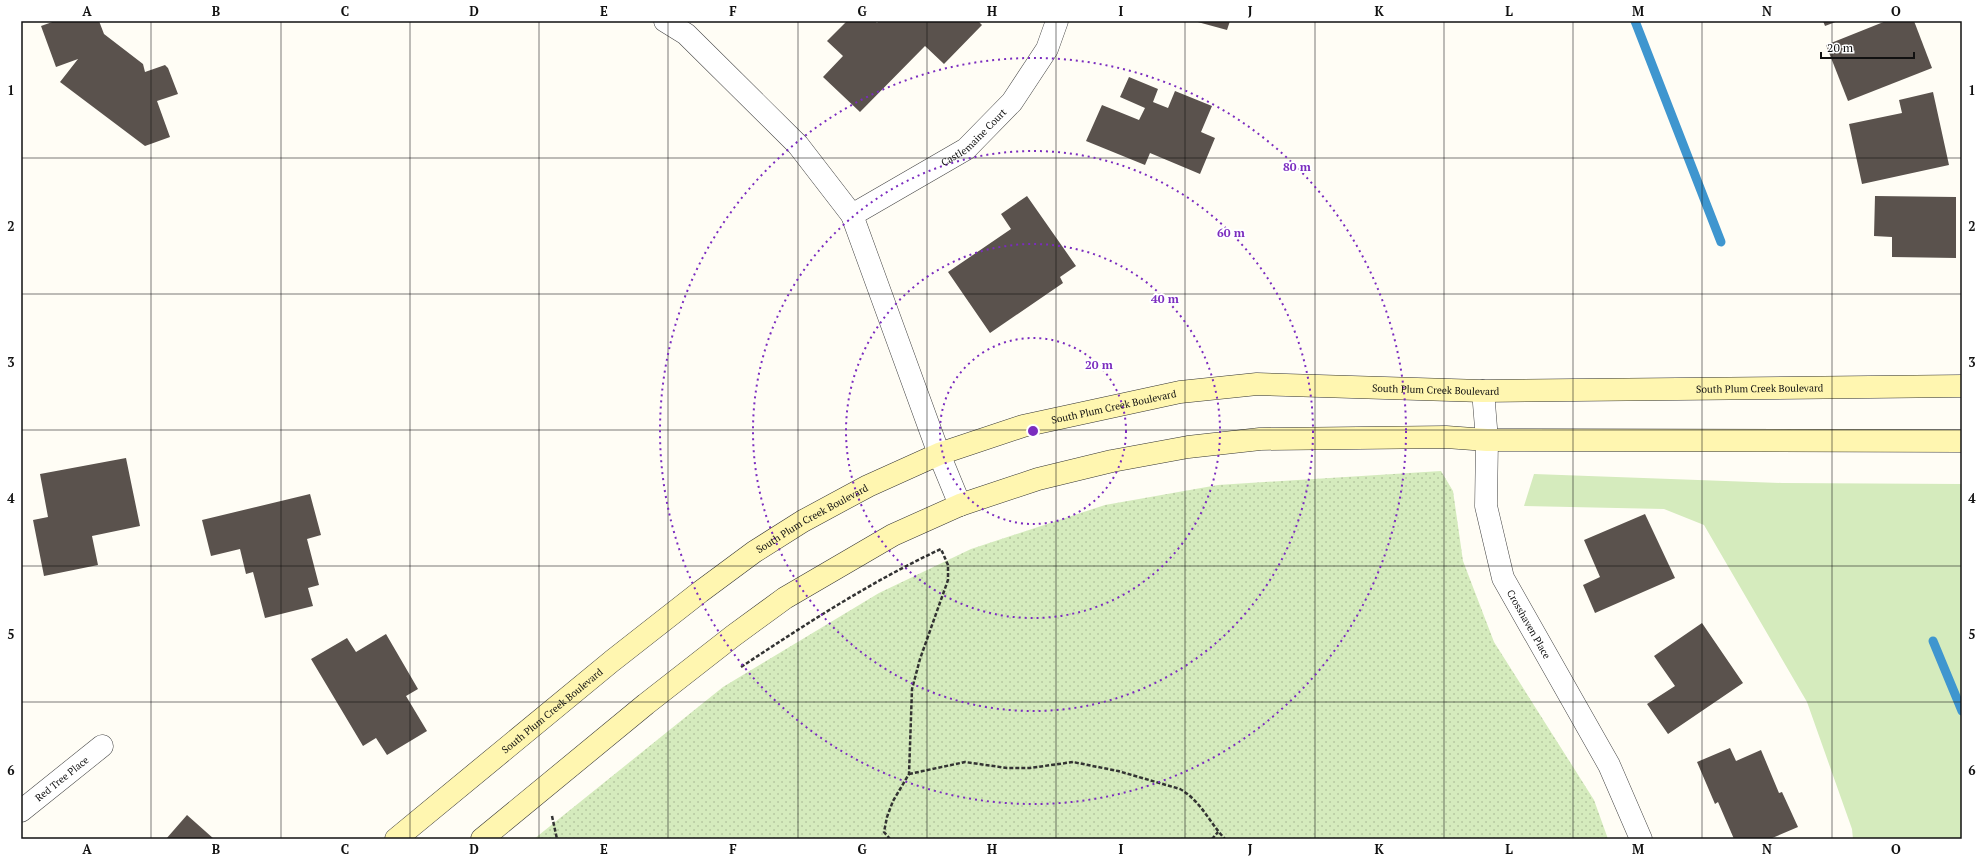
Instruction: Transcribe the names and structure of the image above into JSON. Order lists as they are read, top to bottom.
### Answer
{
  "streets": {
    "street": [
      "Castlemaine Court",
      "South Plum Creek Boulevard",
      "Crosshaven Place",
      "Red Tree Place"
    ]
  },
  "crossings": [
    ["South Plum Creek Boulevard", "Crosshaven Place"]
  ],
  "scale_bar": "20 m",
  "grid": {
    "columns": [
      "A",
      "B",
      "C",
      "D",
      "E",
      "F",
      "G",
      "H",
      "I",
      "J",
      "K",
      "L",
      "M",
      "N",
      "O"
    ],
    "rows": [
      "1",
      "2",
      "3",
      "4",
      "5",
      "6"
    ]
  },
  "rings": [
    "80 m",
    "60 m",
    "40 m",
    "20 m"
  ]
}
